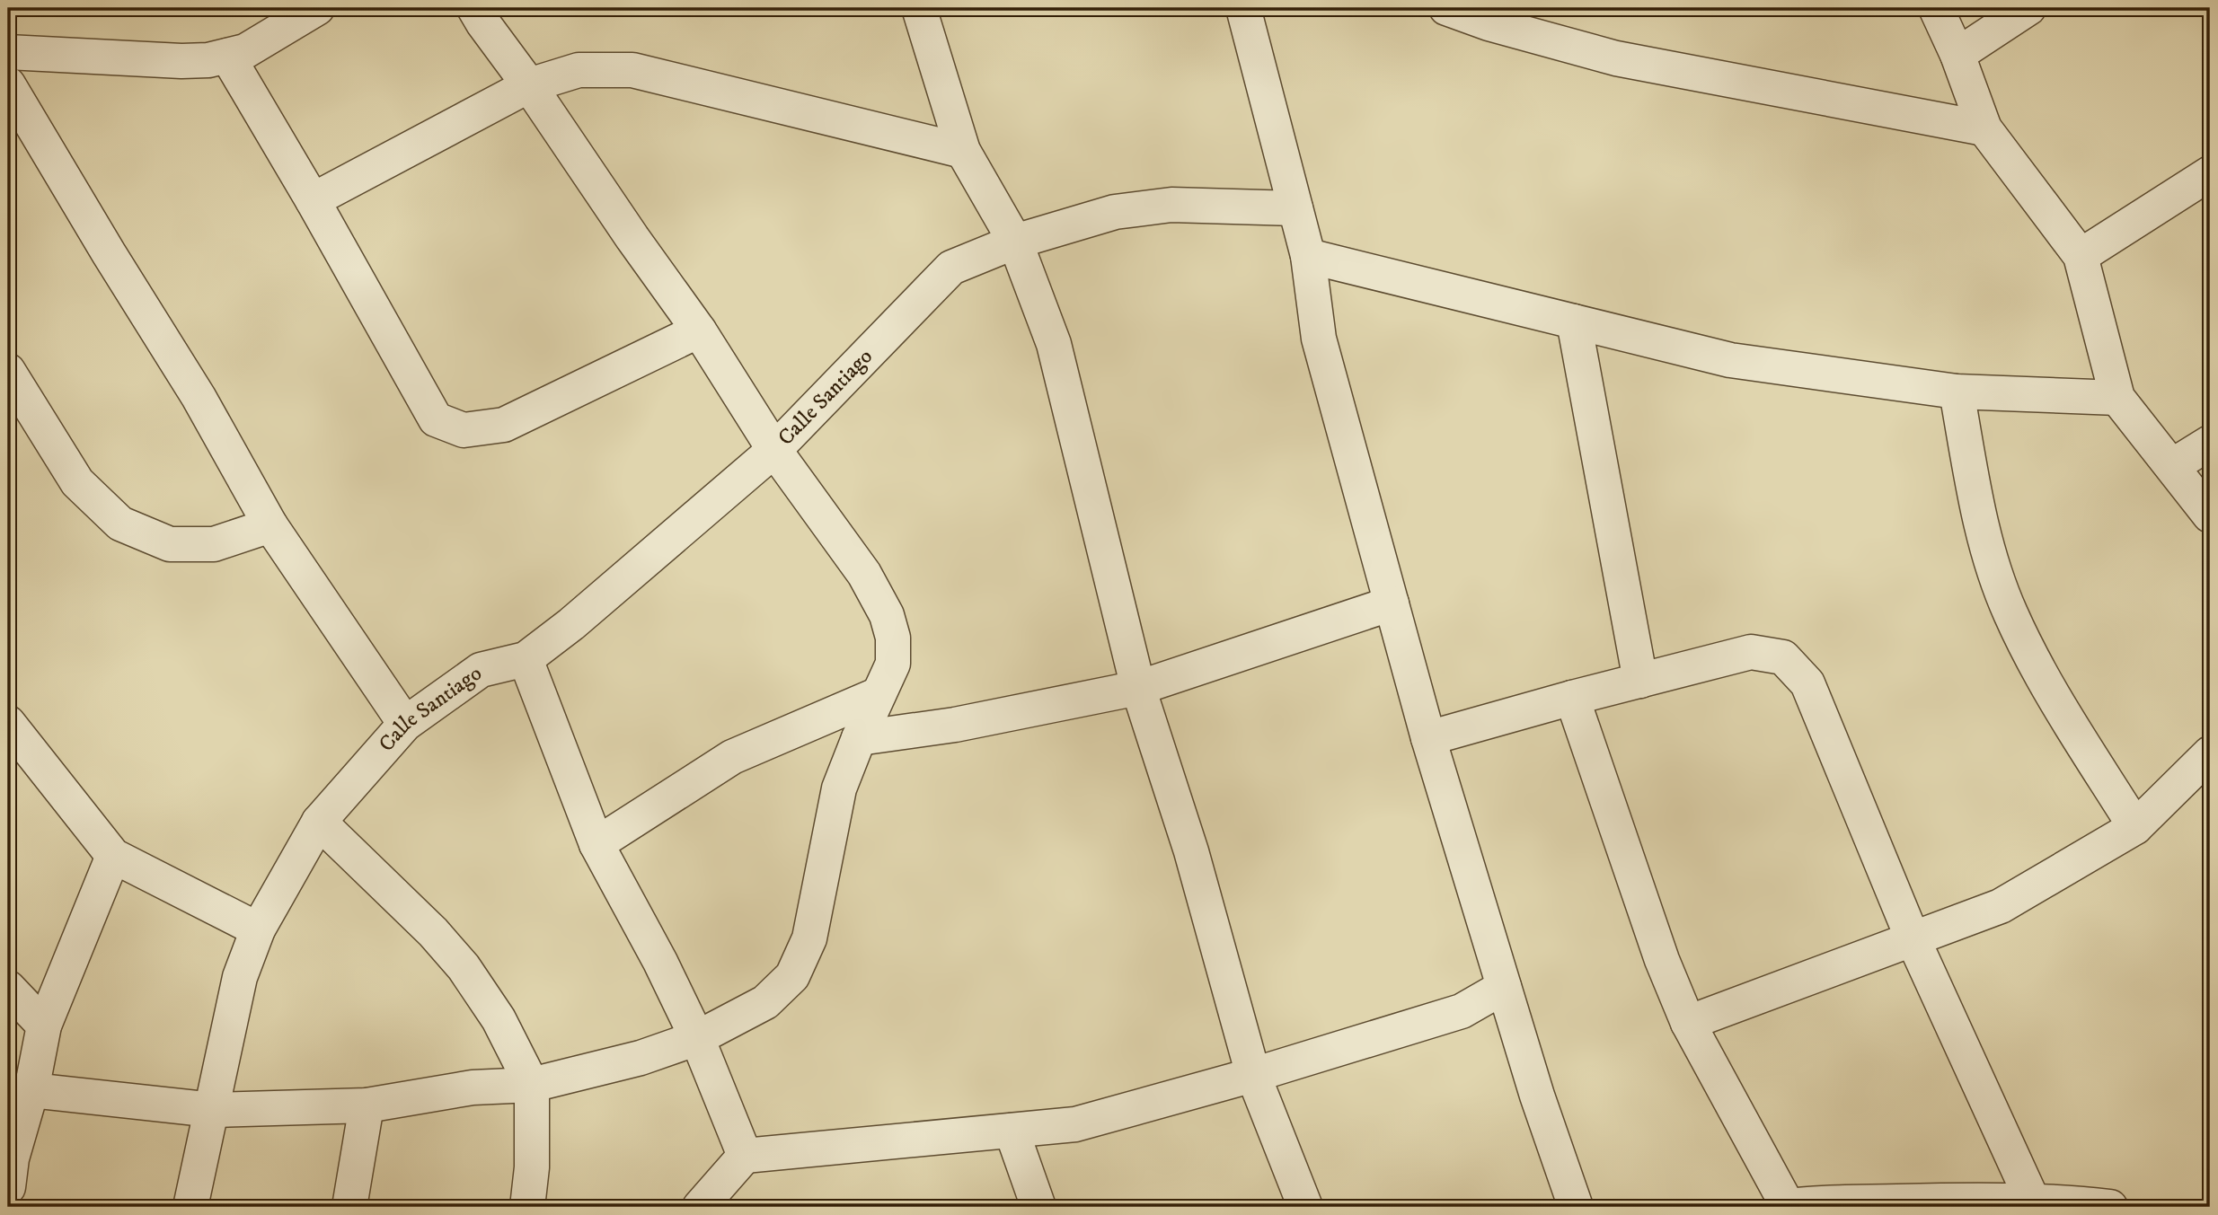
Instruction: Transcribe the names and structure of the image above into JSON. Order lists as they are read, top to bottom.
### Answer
{
  "streets": {
    "street": ["Calle Santiago"]
  }
}
